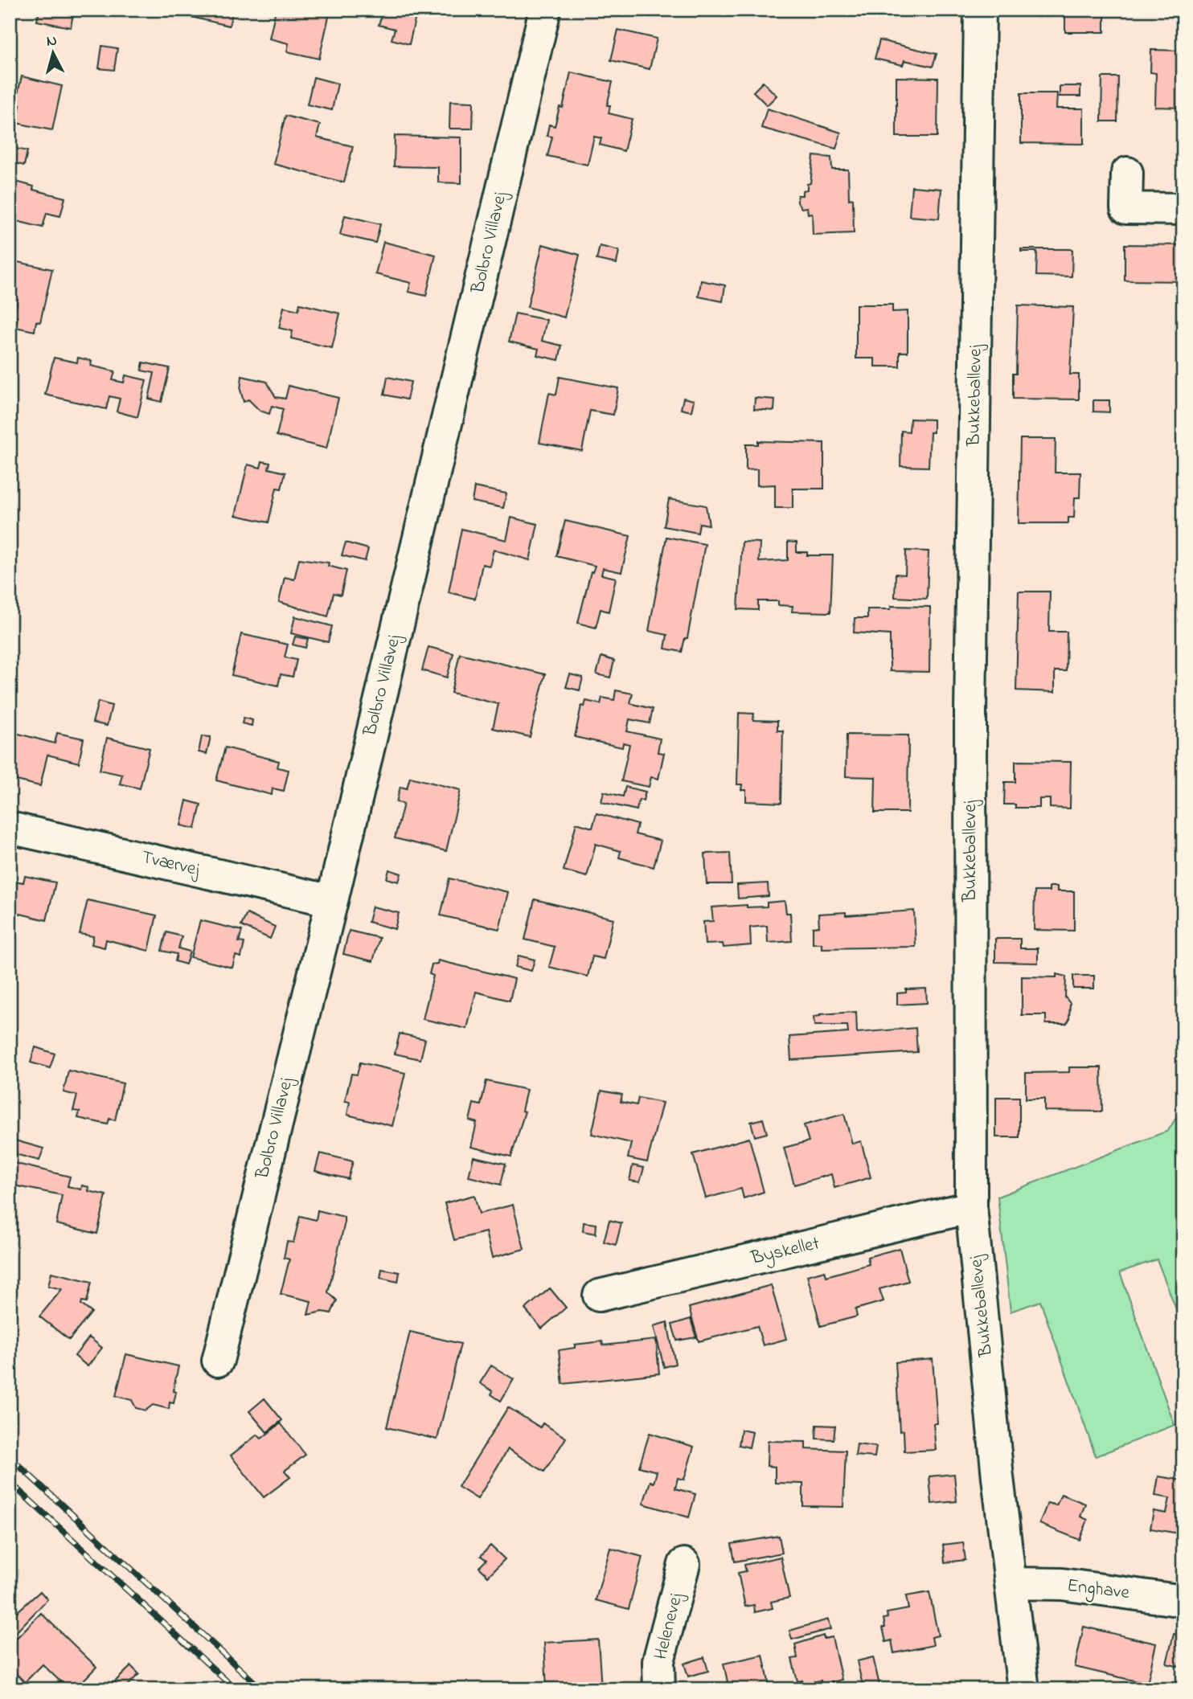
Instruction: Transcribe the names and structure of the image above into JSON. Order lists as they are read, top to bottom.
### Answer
{
  "streets": {
    "street": [
      "Bolbro Villavej",
      "Bukkeballevej",
      "Tværvej",
      "Byskellet",
      "Enghave",
      "Helenevej"
    ]
  },
  "crossings": [
    ["Bolbro Villavej", "Tværvej"],
    ["Bukkeballevej", "Byskellet"],
    ["Bukkeballevej", "Enghave"]
  ],
  "north": "top"
}
